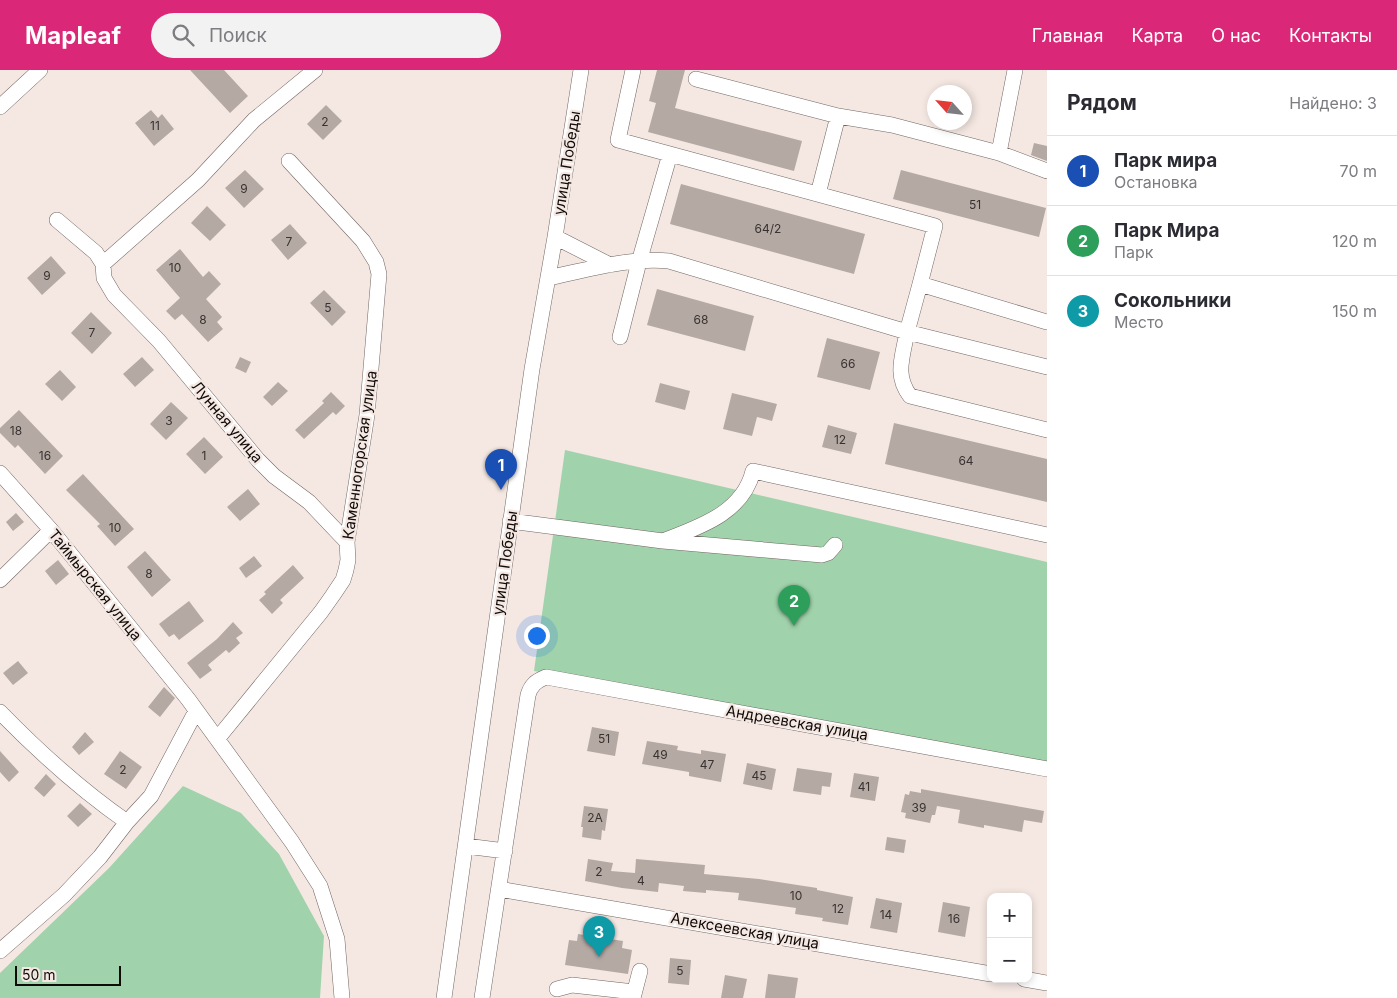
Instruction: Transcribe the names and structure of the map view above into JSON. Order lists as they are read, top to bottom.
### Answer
{
  "streets": {
    "street": [
      "улица Победы",
      "Лунная улица",
      "Каменногорская улица",
      "Таймырская улица",
      "Андреевская улица",
      "Алексеевская улица"
    ]
  },
  "crossings": [
    ["Лунная улица", "Каменногорская улица"],
    ["Каменногорская улица", "Таймырская улица"]
  ],
  "house_numbers": [
    "2",
    "11",
    "9",
    "51",
    "64/2",
    "7",
    "10",
    "9",
    "5",
    "8",
    "68",
    "7",
    "66",
    "3",
    "18",
    "12",
    "16",
    "1",
    "64",
    "10",
    "8",
    "51",
    "49",
    "47",
    "2",
    "45",
    "41",
    "39",
    "2А",
    "2",
    "4",
    "10",
    "12",
    "14",
    "16",
    "5"
  ],
  "scale_bar": "50 m",
  "north": "top left",
  "page": {
    "header": "Mapleaf",
    "search": "Поиск",
    "nav": [
      "Главная",
      "Карта",
      "О нас",
      "Контакты"
    ],
    "heading": ["Рядом", "Найдено: 3"],
    "list": [
      {
        "mark": "1",
        "name": "Парк мира",
        "note": "Остановка",
        "value": "70 m"
      },
      {
        "mark": "2",
        "name": "Парк Мира",
        "note": "Парк",
        "value": "120 m"
      },
      {
        "mark": "3",
        "name": "Сокольники",
        "note": "Место",
        "value": "150 m"
      }
    ],
    "pins": ["1", "2", "3"],
    "map_buttons": ["+", "−"],
    "scale": "50 m"
  }
}
